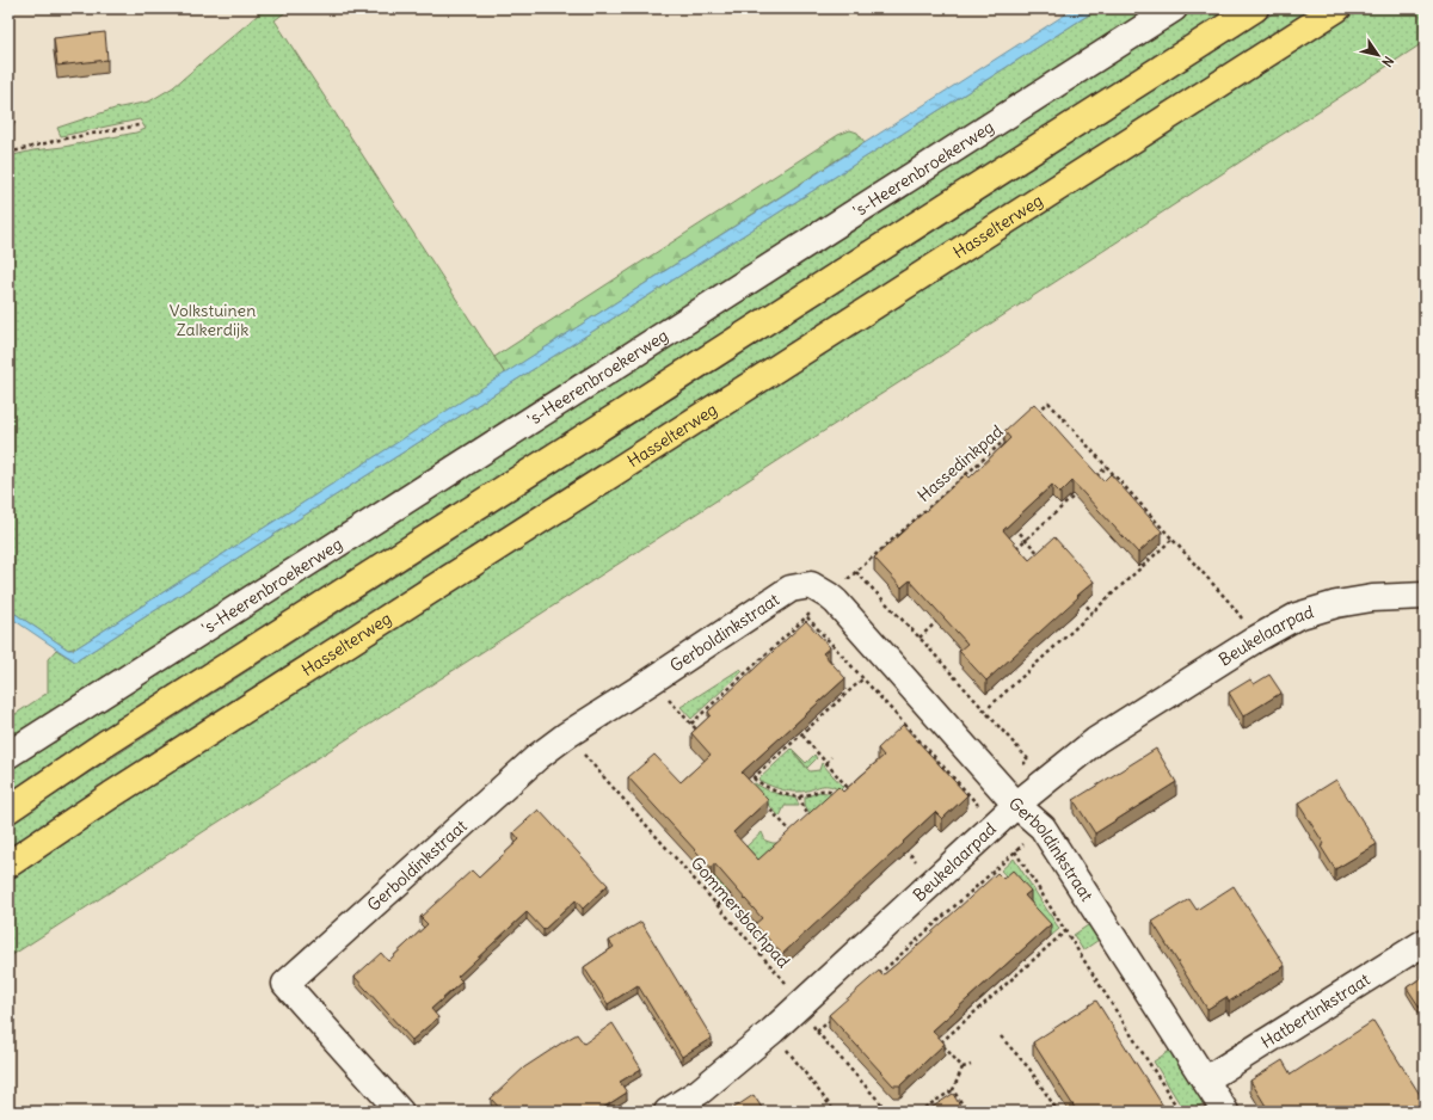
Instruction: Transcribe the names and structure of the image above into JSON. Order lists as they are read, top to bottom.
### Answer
{
  "streets": {
    "main road": ["Hasselterweg"],
    "street": [
      "'s-Heerenbroekerweg",
      "Gerboldinkstraat",
      "Beukelaarpad",
      "Hatbertinkstraat"
    ],
    "path": ["Hassedinkpad", "Gommersbachpad"]
  },
  "crossings": [
    ["Hassedinkpad", "Gerboldinkstraat"],
    ["Gerboldinkstraat", "Beukelaarpad"],
    ["Gerboldinkstraat", "Gommersbachpad"],
    ["Gerboldinkstraat", "Hatbertinkstraat"],
    ["Beukelaarpad", "Gommersbachpad"]
  ],
  "parks": ["Volkstuinen Zalkerdijk"],
  "north": "bottom right"
}
